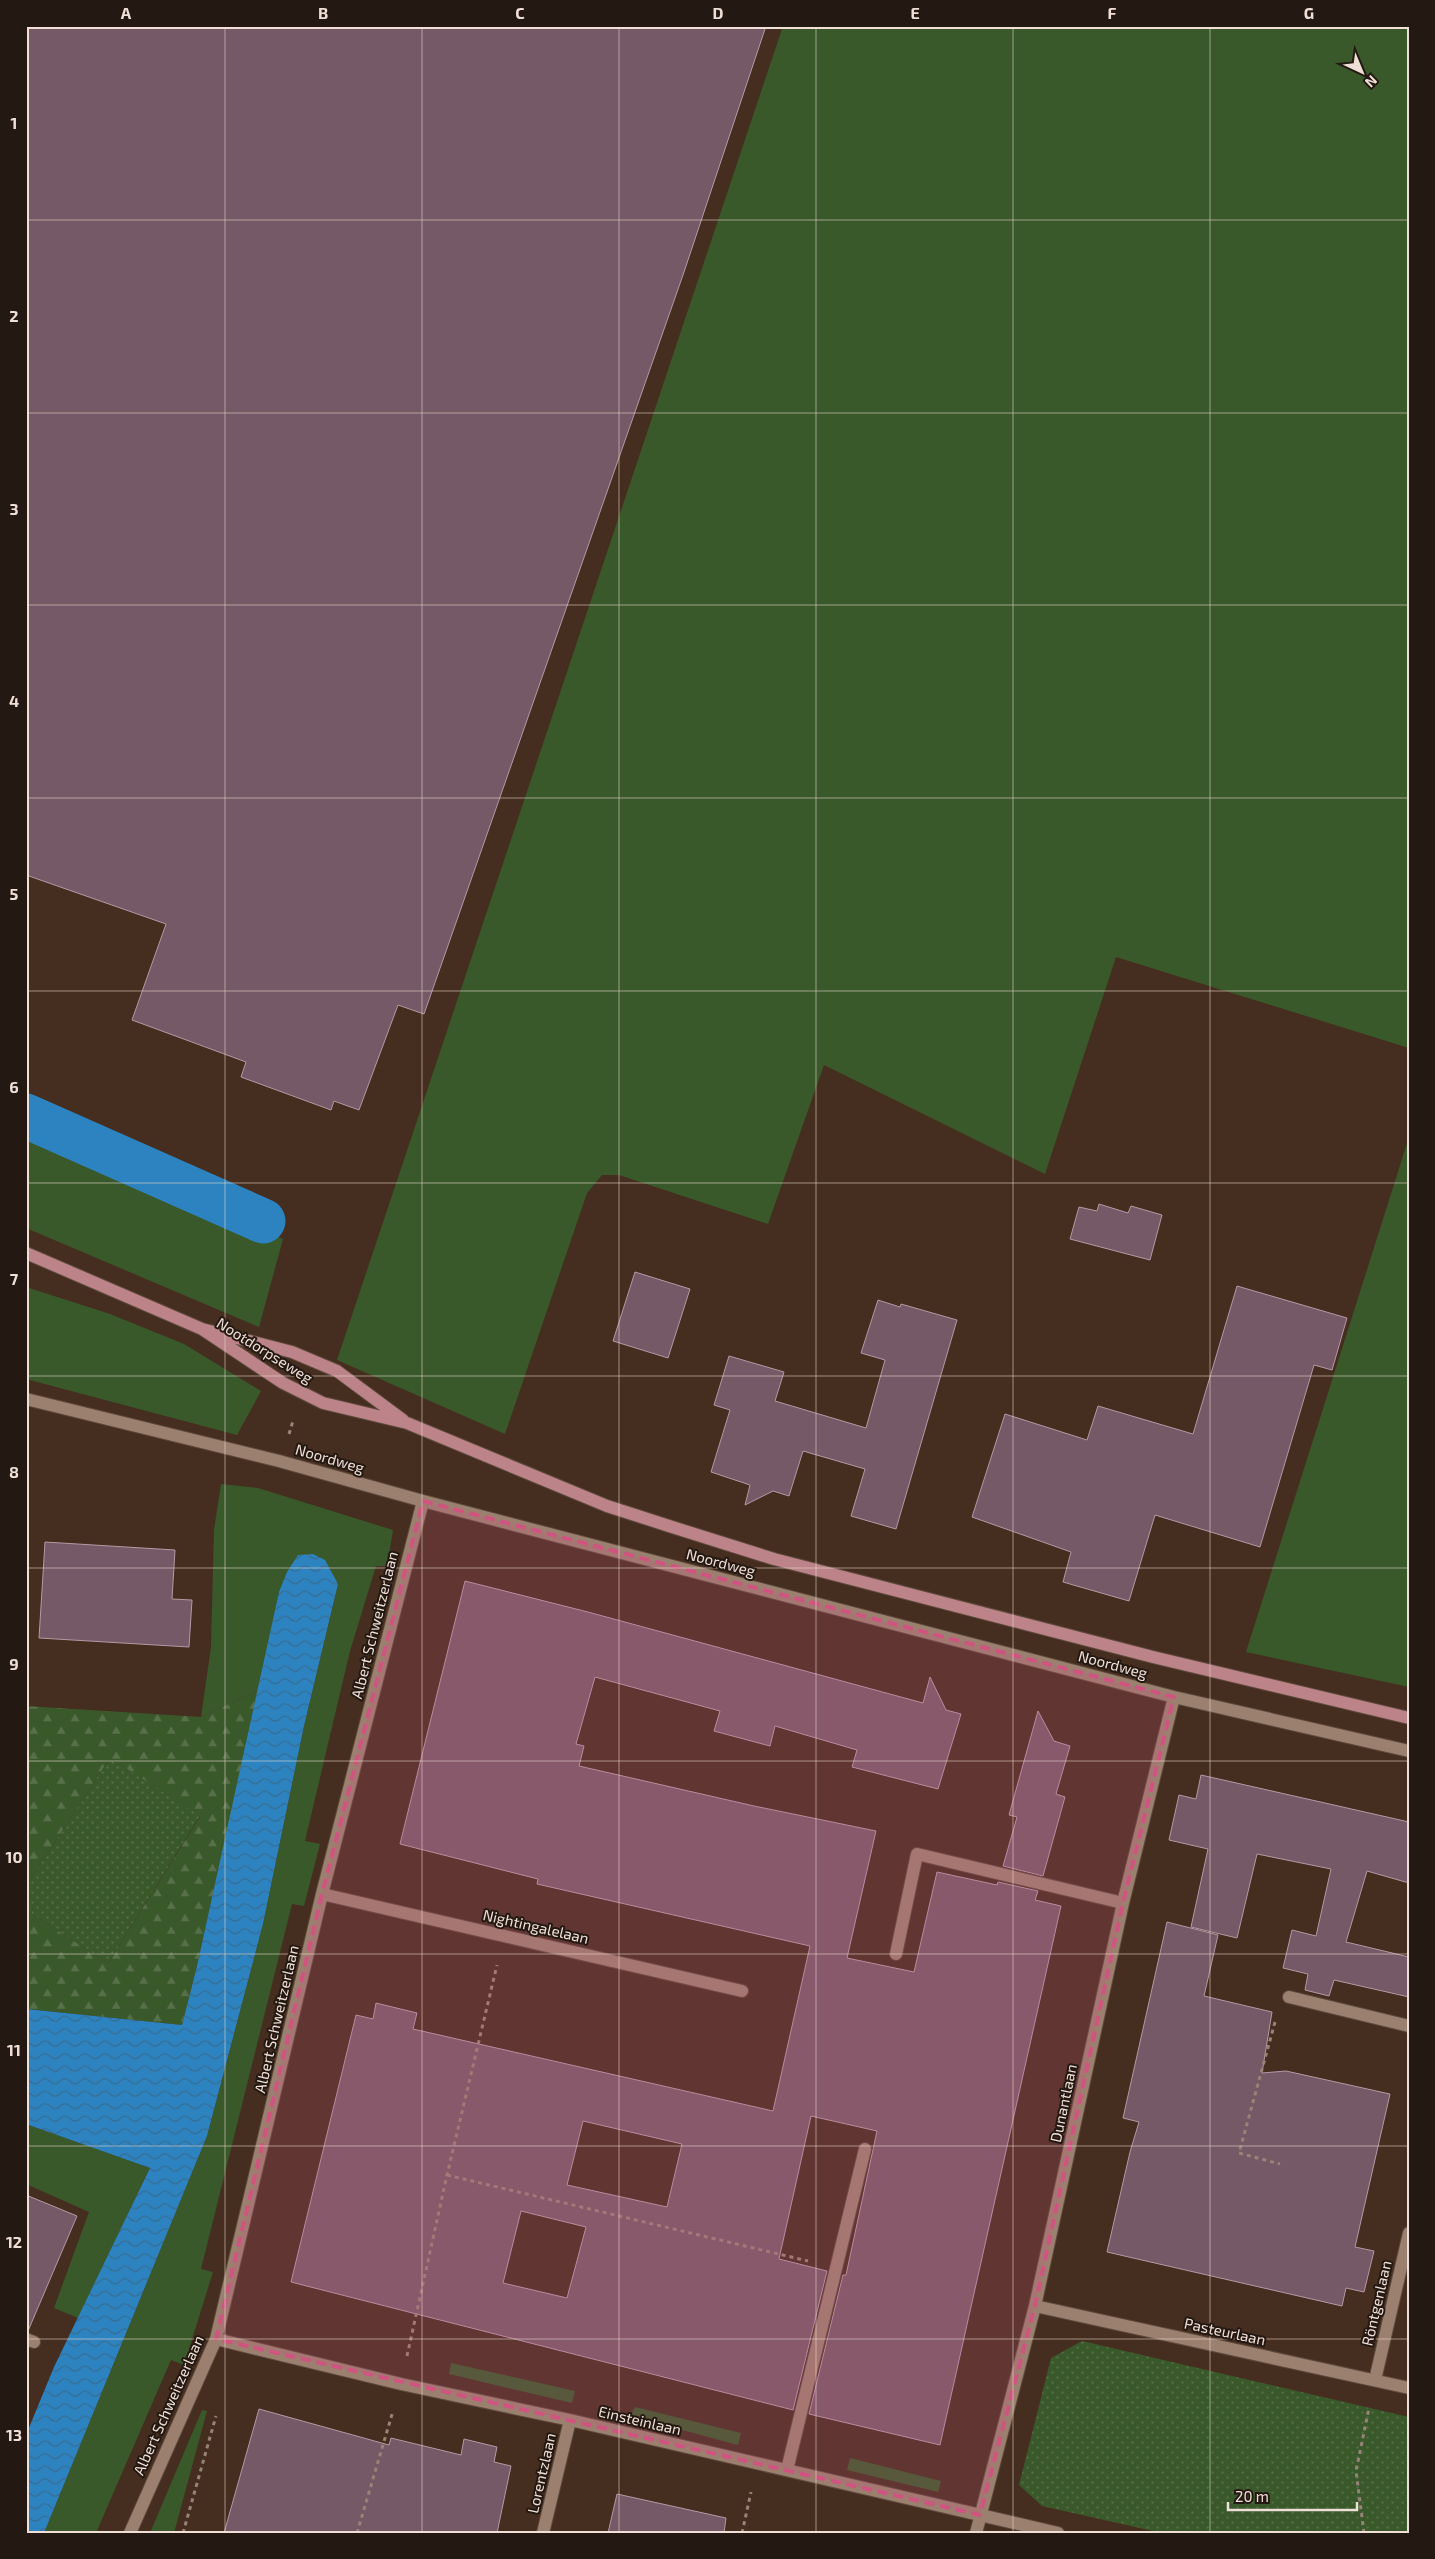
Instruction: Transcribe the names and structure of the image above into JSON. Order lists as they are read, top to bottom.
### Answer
{
  "streets": {
    "main road": ["Nootdorpseweg", "Noordweg"],
    "street": [
      "Albert Schweitzerlaan",
      "Nightingalelaan",
      "Dunantlaan",
      "Röntgenlaan",
      "Pasteurlaan",
      "Einsteinlaan",
      "Lorentzlaan"
    ]
  },
  "crossings": [
    ["Nootdorpseweg", "Noordweg"],
    ["Noordweg", "Albert Schweitzerlaan"],
    ["Noordweg", "Dunantlaan"],
    ["Albert Schweitzerlaan", "Nightingalelaan"],
    ["Albert Schweitzerlaan", "Einsteinlaan"],
    ["Dunantlaan", "Pasteurlaan"],
    ["Dunantlaan", "Einsteinlaan"],
    ["Röntgenlaan", "Pasteurlaan"],
    ["Einsteinlaan", "Lorentzlaan"]
  ],
  "scale_bar": "20 m",
  "north": "bottom right",
  "grid": {
    "columns": [
      "A",
      "B",
      "C",
      "D",
      "E",
      "F",
      "G"
    ],
    "rows": [
      "1",
      "2",
      "3",
      "4",
      "5",
      "6",
      "7",
      "8",
      "9",
      "10",
      "11",
      "12",
      "13"
    ]
  }
}
